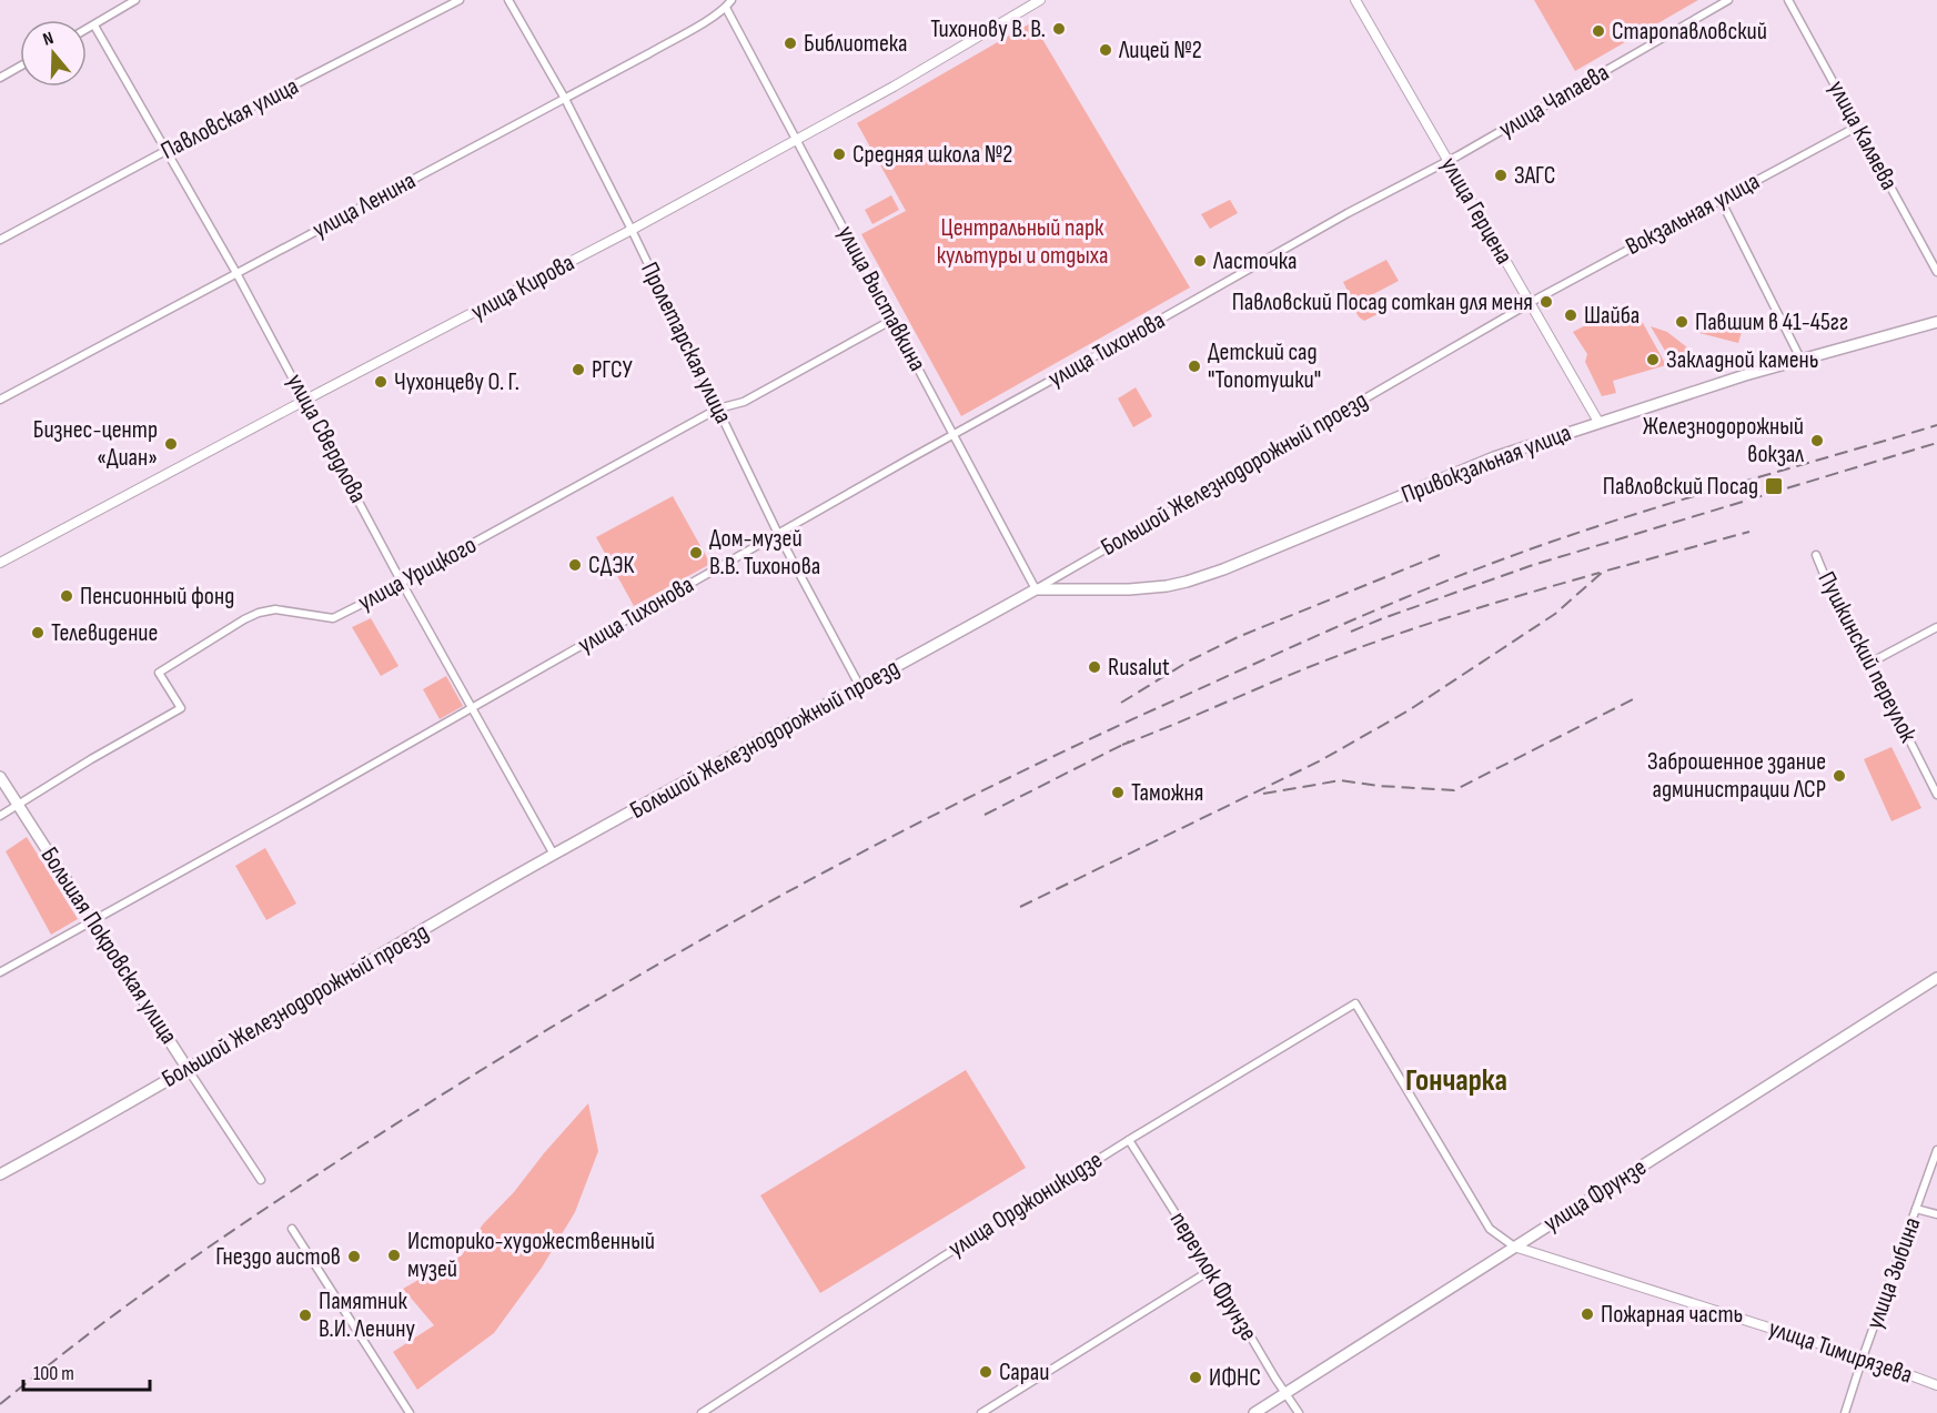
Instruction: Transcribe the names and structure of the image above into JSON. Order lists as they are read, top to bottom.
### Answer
{
  "streets": {
    "main road": [
      "Привокзальная улица",
      "Большой Железнодорожный проезд",
      "Большая Покровская улица",
      "улица Фрунзе"
    ],
    "street": [
      "улица Чапаева",
      "Павловская улица",
      "улица Каляева",
      "улица Ленина",
      "улица Герцена",
      "Вокзальная улица",
      "улица Кирова",
      "улица Выставкина",
      "Пролетарская улица",
      "улица Тихонова",
      "улица Свердлова",
      "улица Урицкого",
      "Пушкинский переулок",
      "улица Орджоникидзе",
      "улица Зыбина",
      "переулок Фрунзе",
      "улица Тимирязева"
    ]
  },
  "crossings": [
    ["улица Чапаева", "улица Герцена"],
    ["улица Чапаева", "улица Тихонова"],
    ["Павловская улица", "улица Свердлова"],
    ["улица Каляева", "Вокзальная улица"],
    ["улица Ленина", "улица Выставкина"],
    ["улица Ленина", "Пролетарская улица"],
    ["улица Ленина", "улица Свердлова"],
    ["улица Герцена", "Вокзальная улица"],
    ["улица Герцена", "улица Тихонова"],
    ["улица Герцена", "Привокзальная улица"],
    ["улица Герцена", "Большой Железнодорожный проезд"],
    ["Вокзальная улица", "Большой Железнодорожный проезд"],
    ["улица Кирова", "улица Выставкина"],
    ["улица Кирова", "Пролетарская улица"],
    ["улица Кирова", "улица Свердлова"],
    ["улица Выставкина", "улица Тихонова"],
    ["улица Выставкина", "Привокзальная улица"],
    ["улица Выставкина", "Большой Железнодорожный проезд"],
    ["улица Выставкина", "улица Урицкого"],
    ["Пролетарская улица", "улица Тихонова"],
    ["Пролетарская улица", "Большой Железнодорожный проезд"],
    ["Пролетарская улица", "улица Урицкого"],
    ["улица Тихонова", "улица Свердлова"],
    ["улица Тихонова", "Большая Покровская улица"],
    ["улица Свердлова", "Большой Железнодорожный проезд"],
    ["улица Свердлова", "улица Урицкого"],
    ["Привокзальная улица", "Большой Железнодорожный проезд"],
    ["Большой Железнодорожный проезд", "Большая Покровская улица"],
    ["улица Урицкого", "Большая Покровская улица"],
    ["улица Фрунзе", "улица Орджоникидзе"],
    ["улица Фрунзе", "переулок Фрунзе"],
    ["улица Фрунзе", "улица Тимирязева"],
    ["улица Орджоникидзе", "переулок Фрунзе"],
    ["улица Орджоникидзе", "улица Тимирязева"],
    ["улица Зыбина", "улица Тимирязева"]
  ],
  "districts": ["Гончарка"],
  "parks": ["Центральный парк культуры и отдыха"],
  "places": {
    "other": [
      "Тихонову В. В.",
      "Старопавловский",
      "Библиотека",
      "Лицей №2",
      "Средняя школа №2",
      "ЗАГС",
      "Ласточка",
      "Павловский Посад соткан для меня",
      "Шайба",
      "Павшим в 41-45гг",
      "Закладной камень",
      "Детский сад \"Топотушки\"",
      "РГСУ",
      "Чухонцеву О. Г.",
      "Железнодорожный вокзал",
      "Бизнес-центр «Диан»",
      "Дом-музей В.В. Тихонова",
      "СДЭК",
      "Пенсионный фонд",
      "Телевидение",
      "Rusalut",
      "Заброшенное здание администрации ЛСР",
      "Таможня",
      "Историко-художественный музей",
      "Гнездо аистов",
      "Пожарная часть",
      "Памятник В.И. Ленину",
      "Сараи",
      "ИФНС"
    ],
    "transit": ["Павловский Посад"]
  },
  "scale_bar": "100 m",
  "north": "top"
}
